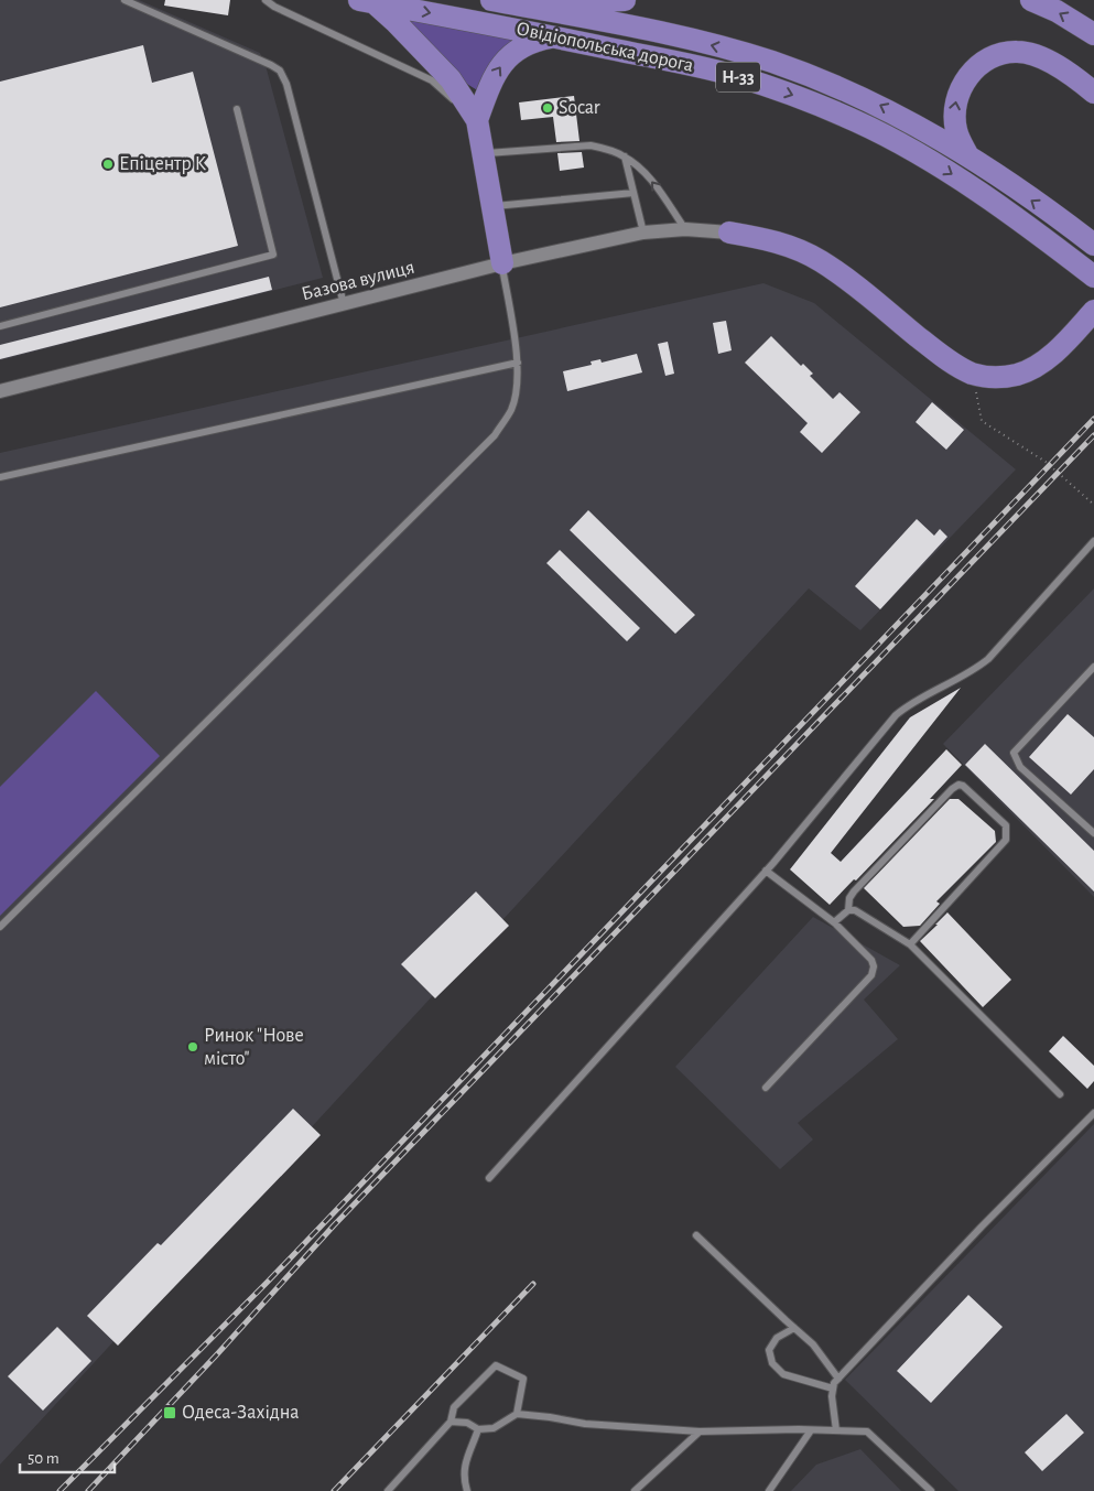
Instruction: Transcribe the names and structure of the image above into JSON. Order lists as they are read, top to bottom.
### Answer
{
  "streets": {
    "main road": ["Овідіопольська дорога", "Н-33"],
    "street": ["Базова вулиця"]
  },
  "places": {
    "other": ["Socar", "Епіцентр К", "Ринок \"Нове місто\""],
    "transit": ["Одеса-Західна"]
  },
  "scale_bar": "50 m"
}
